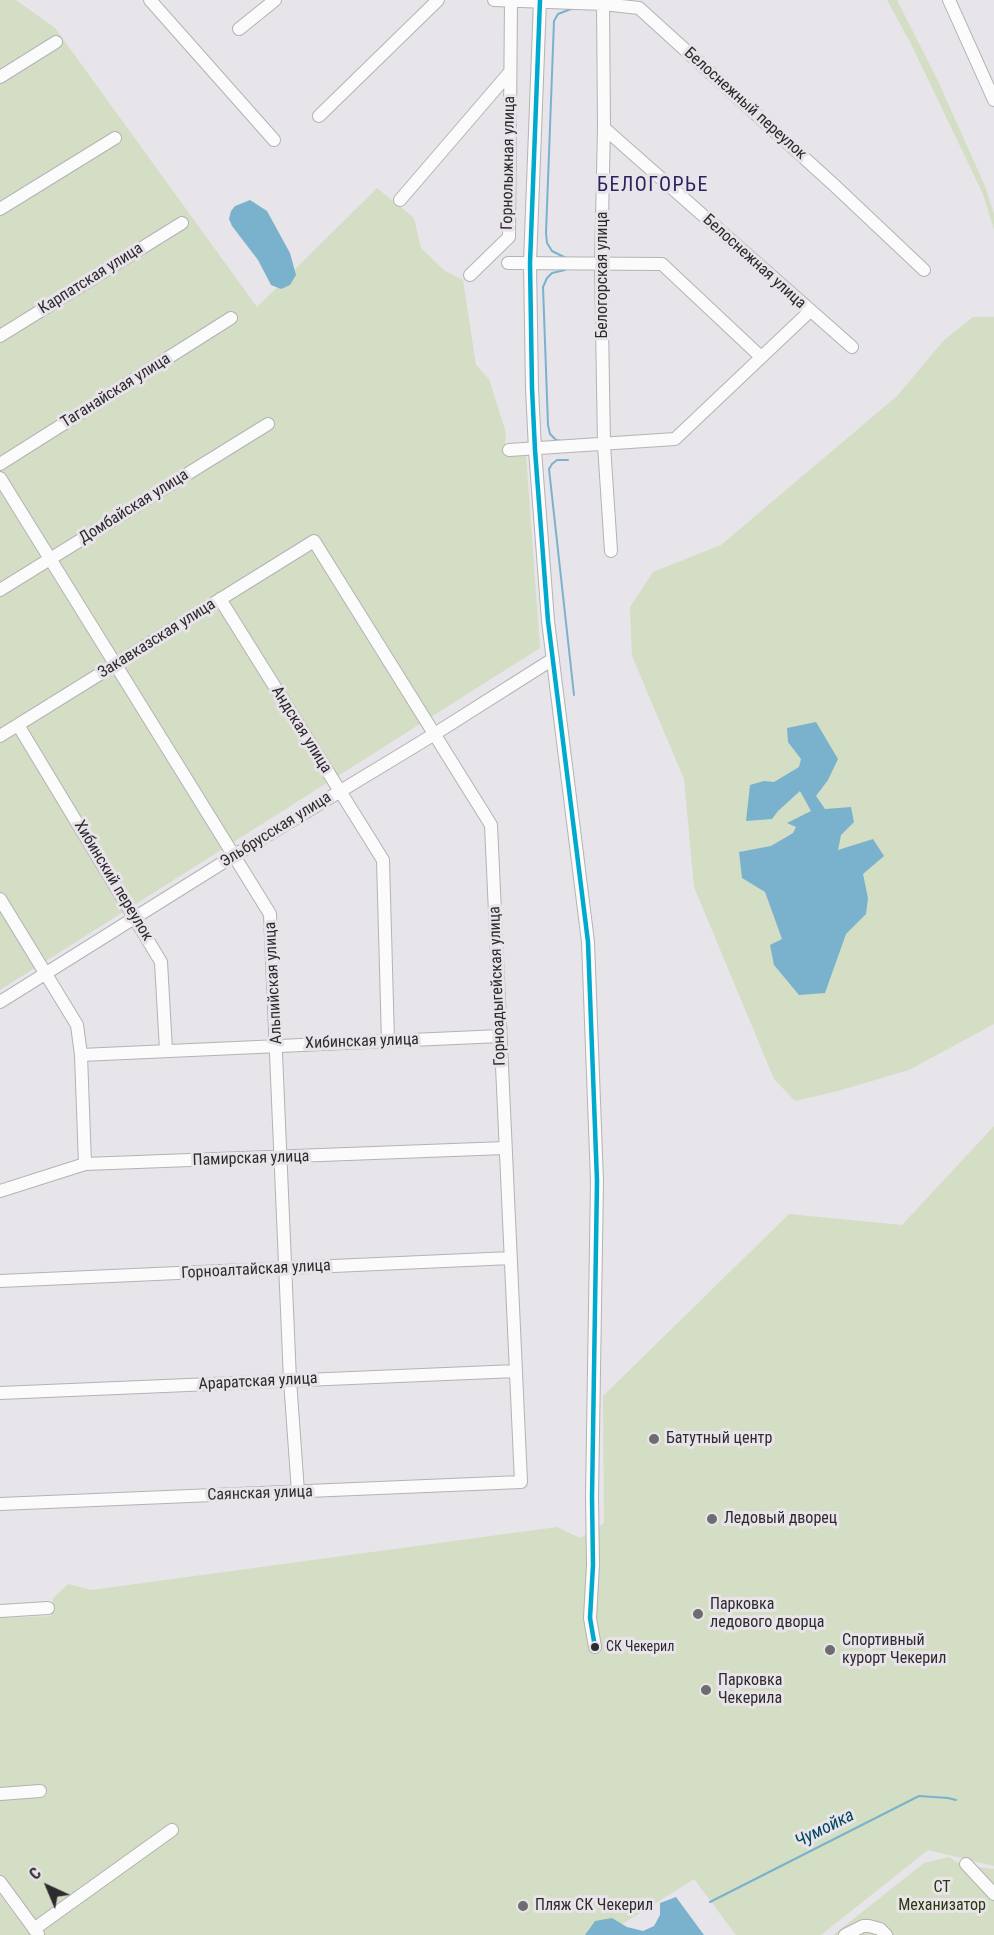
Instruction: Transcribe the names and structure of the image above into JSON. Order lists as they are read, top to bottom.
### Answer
{
  "streets": {
    "street": [
      "Белоснежный переулок",
      "Горнолыжная улица",
      "Белоснежная улица",
      "Белогорская улица",
      "Карпатская улица",
      "Таганайская улица",
      "Домбайская улица",
      "Закавказская улица",
      "Андская улица",
      "Эльбрусская улица",
      "Хибинский переулок",
      "Альпийская улица",
      "Горноадыгейская улица",
      "Хибинская улица",
      "Памирская улица",
      "Горноалтайская улица",
      "Араратская улица",
      "Саянская улица"
    ]
  },
  "crossings": [
    ["Белоснежный переулок", "Горнолыжная улица"],
    ["Белоснежный переулок", "Белогорская улица"],
    ["Белоснежная улица", "Белогорская улица"],
    ["Домбайская улица", "Альпийская улица"],
    ["Закавказская улица", "Андская улица"],
    ["Закавказская улица", "Хибинский переулок"],
    ["Закавказская улица", "Альпийская улица"],
    ["Закавказская улица", "Горноадыгейская улица"],
    ["Андская улица", "Эльбрусская улица"],
    ["Андская улица", "Хибинская улица"],
    ["Эльбрусская улица", "Хибинский переулок"],
    ["Эльбрусская улица", "Альпийская улица"],
    ["Эльбрусская улица", "Горноадыгейская улица"],
    ["Хибинский переулок", "Хибинская улица"],
    ["Альпийская улица", "Хибинская улица"],
    ["Альпийская улица", "Памирская улица"],
    ["Альпийская улица", "Горноалтайская улица"],
    ["Альпийская улица", "Араратская улица"],
    ["Альпийская улица", "Саянская улица"],
    ["Горноадыгейская улица", "Хибинская улица"],
    ["Горноадыгейская улица", "Памирская улица"],
    ["Горноадыгейская улица", "Горноалтайская улица"],
    ["Горноадыгейская улица", "Араратская улица"],
    ["Горноадыгейская улица", "Саянская улица"]
  ],
  "districts": ["БЕЛОГОРЬЕ"],
  "water": ["Чумойка"],
  "parks": ["СТ Механизатор"],
  "places": [
    "Батутный центр",
    "Ледовый дворец",
    "Парковка ледового дворца",
    "СК Чекерил",
    "Спортивный курорт Чекерил",
    "Парковка Чекерила",
    "Пляж СК Чекерил"
  ],
  "north": "top left"
}
